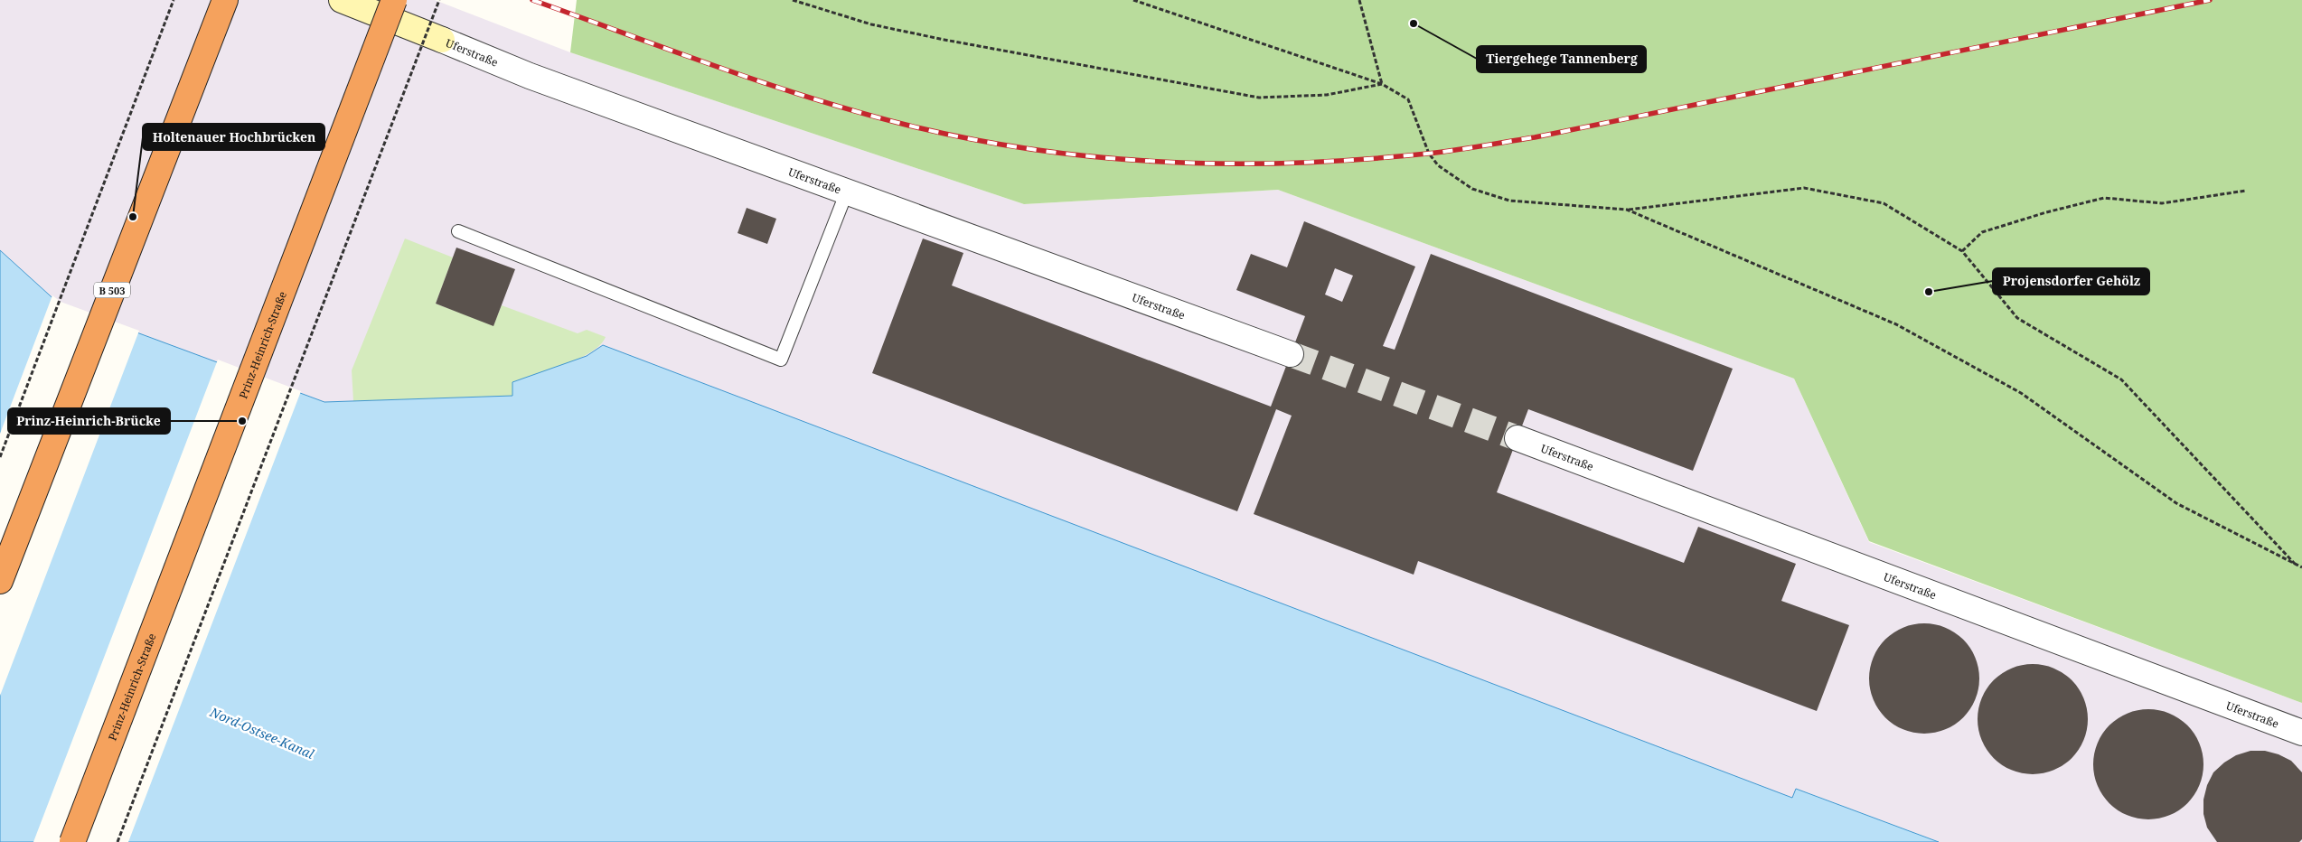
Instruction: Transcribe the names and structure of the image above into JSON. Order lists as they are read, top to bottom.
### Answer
{
  "streets": {
    "highway": ["B 503", "Prinz-Heinrich-Straße"],
    "street": ["Uferstraße"]
  },
  "water": ["Nord-Ostsee-Kanal"],
  "places": [
    "Tiergehege Tannenberg",
    "Holtenauer Hochbrücken",
    "Projensdorfer Gehölz",
    "Prinz-Heinrich-Brücke"
  ]
}
